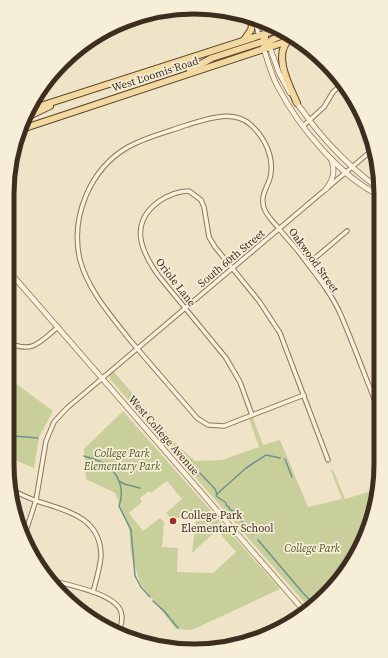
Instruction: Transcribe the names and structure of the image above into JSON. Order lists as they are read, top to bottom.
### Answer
{
  "streets": {
    "main road": ["West Loomis Road"],
    "street": [
      "South 60th Street",
      "Oakwood Street",
      "Oriole Lane",
      "West College Avenue"
    ]
  },
  "crossings": [
    ["South 60th Street", "Oakwood Street"],
    ["South 60th Street", "Oriole Lane"],
    ["South 60th Street", "West College Avenue"],
    ["Oakwood Street", "Oriole Lane"]
  ],
  "parks": ["College Park Elementary Park", "College Park"],
  "places": ["College Park Elementary School"]
}
